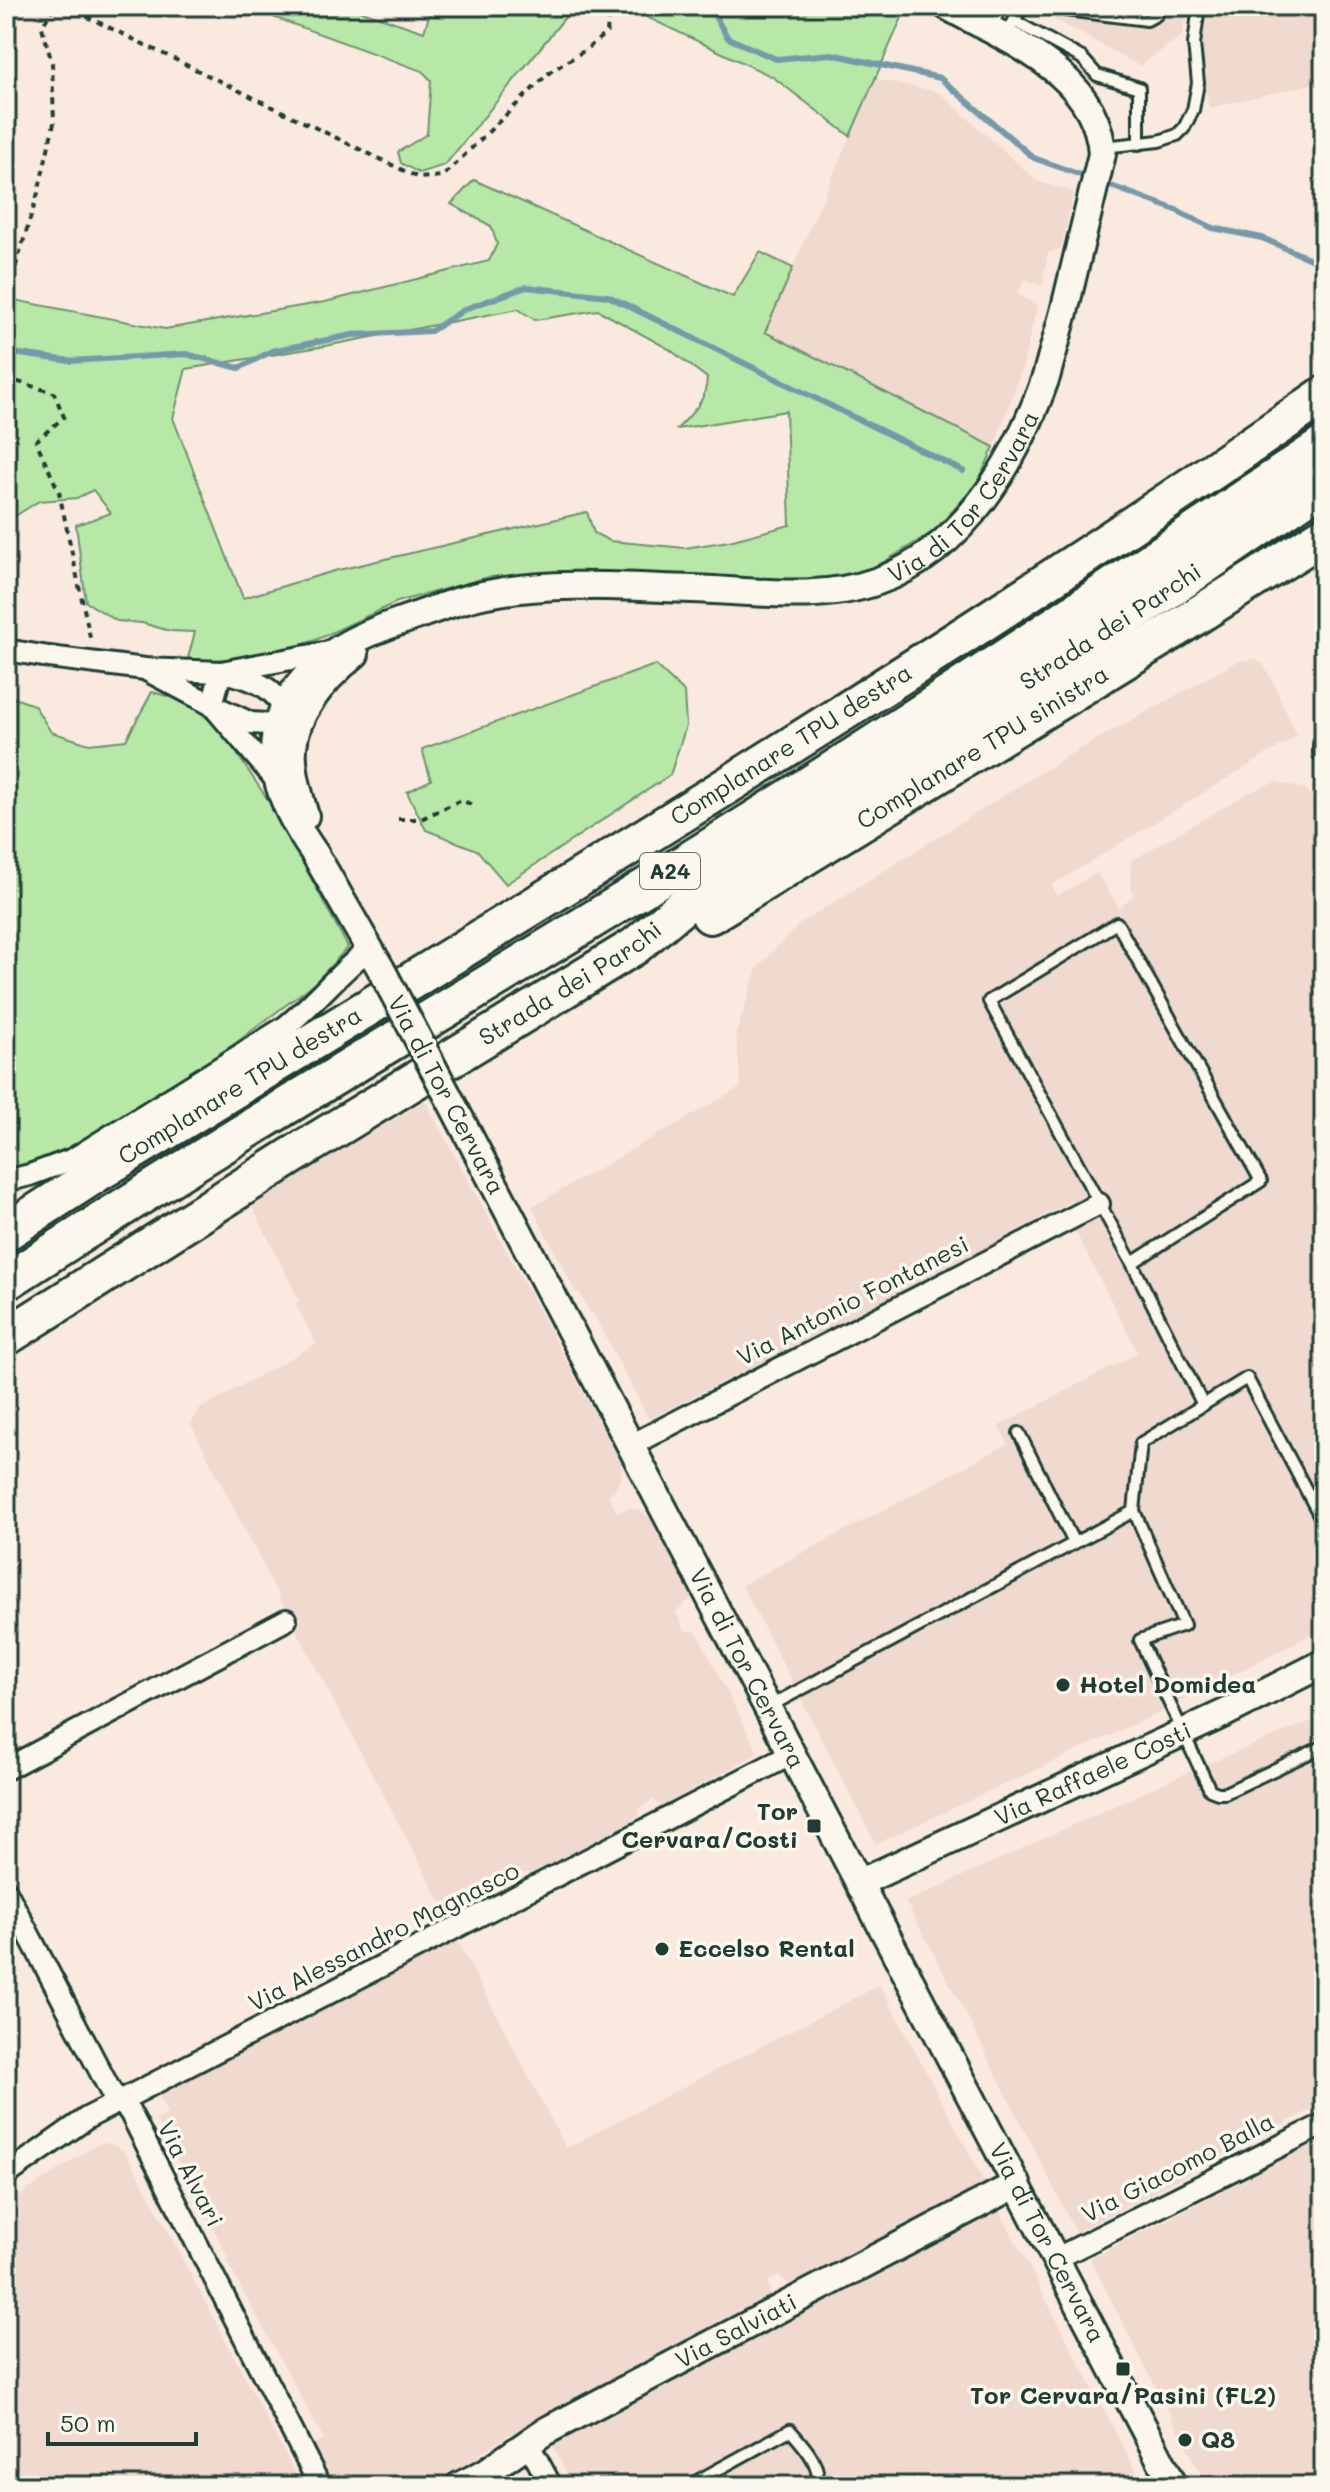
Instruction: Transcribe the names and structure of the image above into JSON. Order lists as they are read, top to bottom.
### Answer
{
  "streets": {
    "highway": [
      "Strada dei Parchi",
      "Complanare TPU destra",
      "Complanare TPU sinistra",
      "A24"
    ],
    "street": [
      "Via di Tor Cervara",
      "Via Antonio Fontanesi",
      "Via Raffaele Costi",
      "Via Alessandro Magnasco",
      "Via Giacomo Balla",
      "Via Alvari",
      "Via Salviati"
    ]
  },
  "crossings": [
    ["Via di Tor Cervara", "Via Antonio Fontanesi"],
    ["Via di Tor Cervara", "Via Raffaele Costi"],
    ["Via di Tor Cervara", "Via Alessandro Magnasco"],
    ["Via di Tor Cervara", "Via Giacomo Balla"],
    ["Via di Tor Cervara", "Via Salviati"],
    ["Strada dei Parchi", "Complanare TPU sinistra"],
    ["Via Alessandro Magnasco", "Via Alvari"]
  ],
  "places": {
    "other": ["Hotel Domidea", "Eccelso Rental", "Q8"],
    "transit": ["Tor Cervara/Costi", "Tor Cervara/Pasini (FL2)"]
  },
  "scale_bar": "50 m"
}
